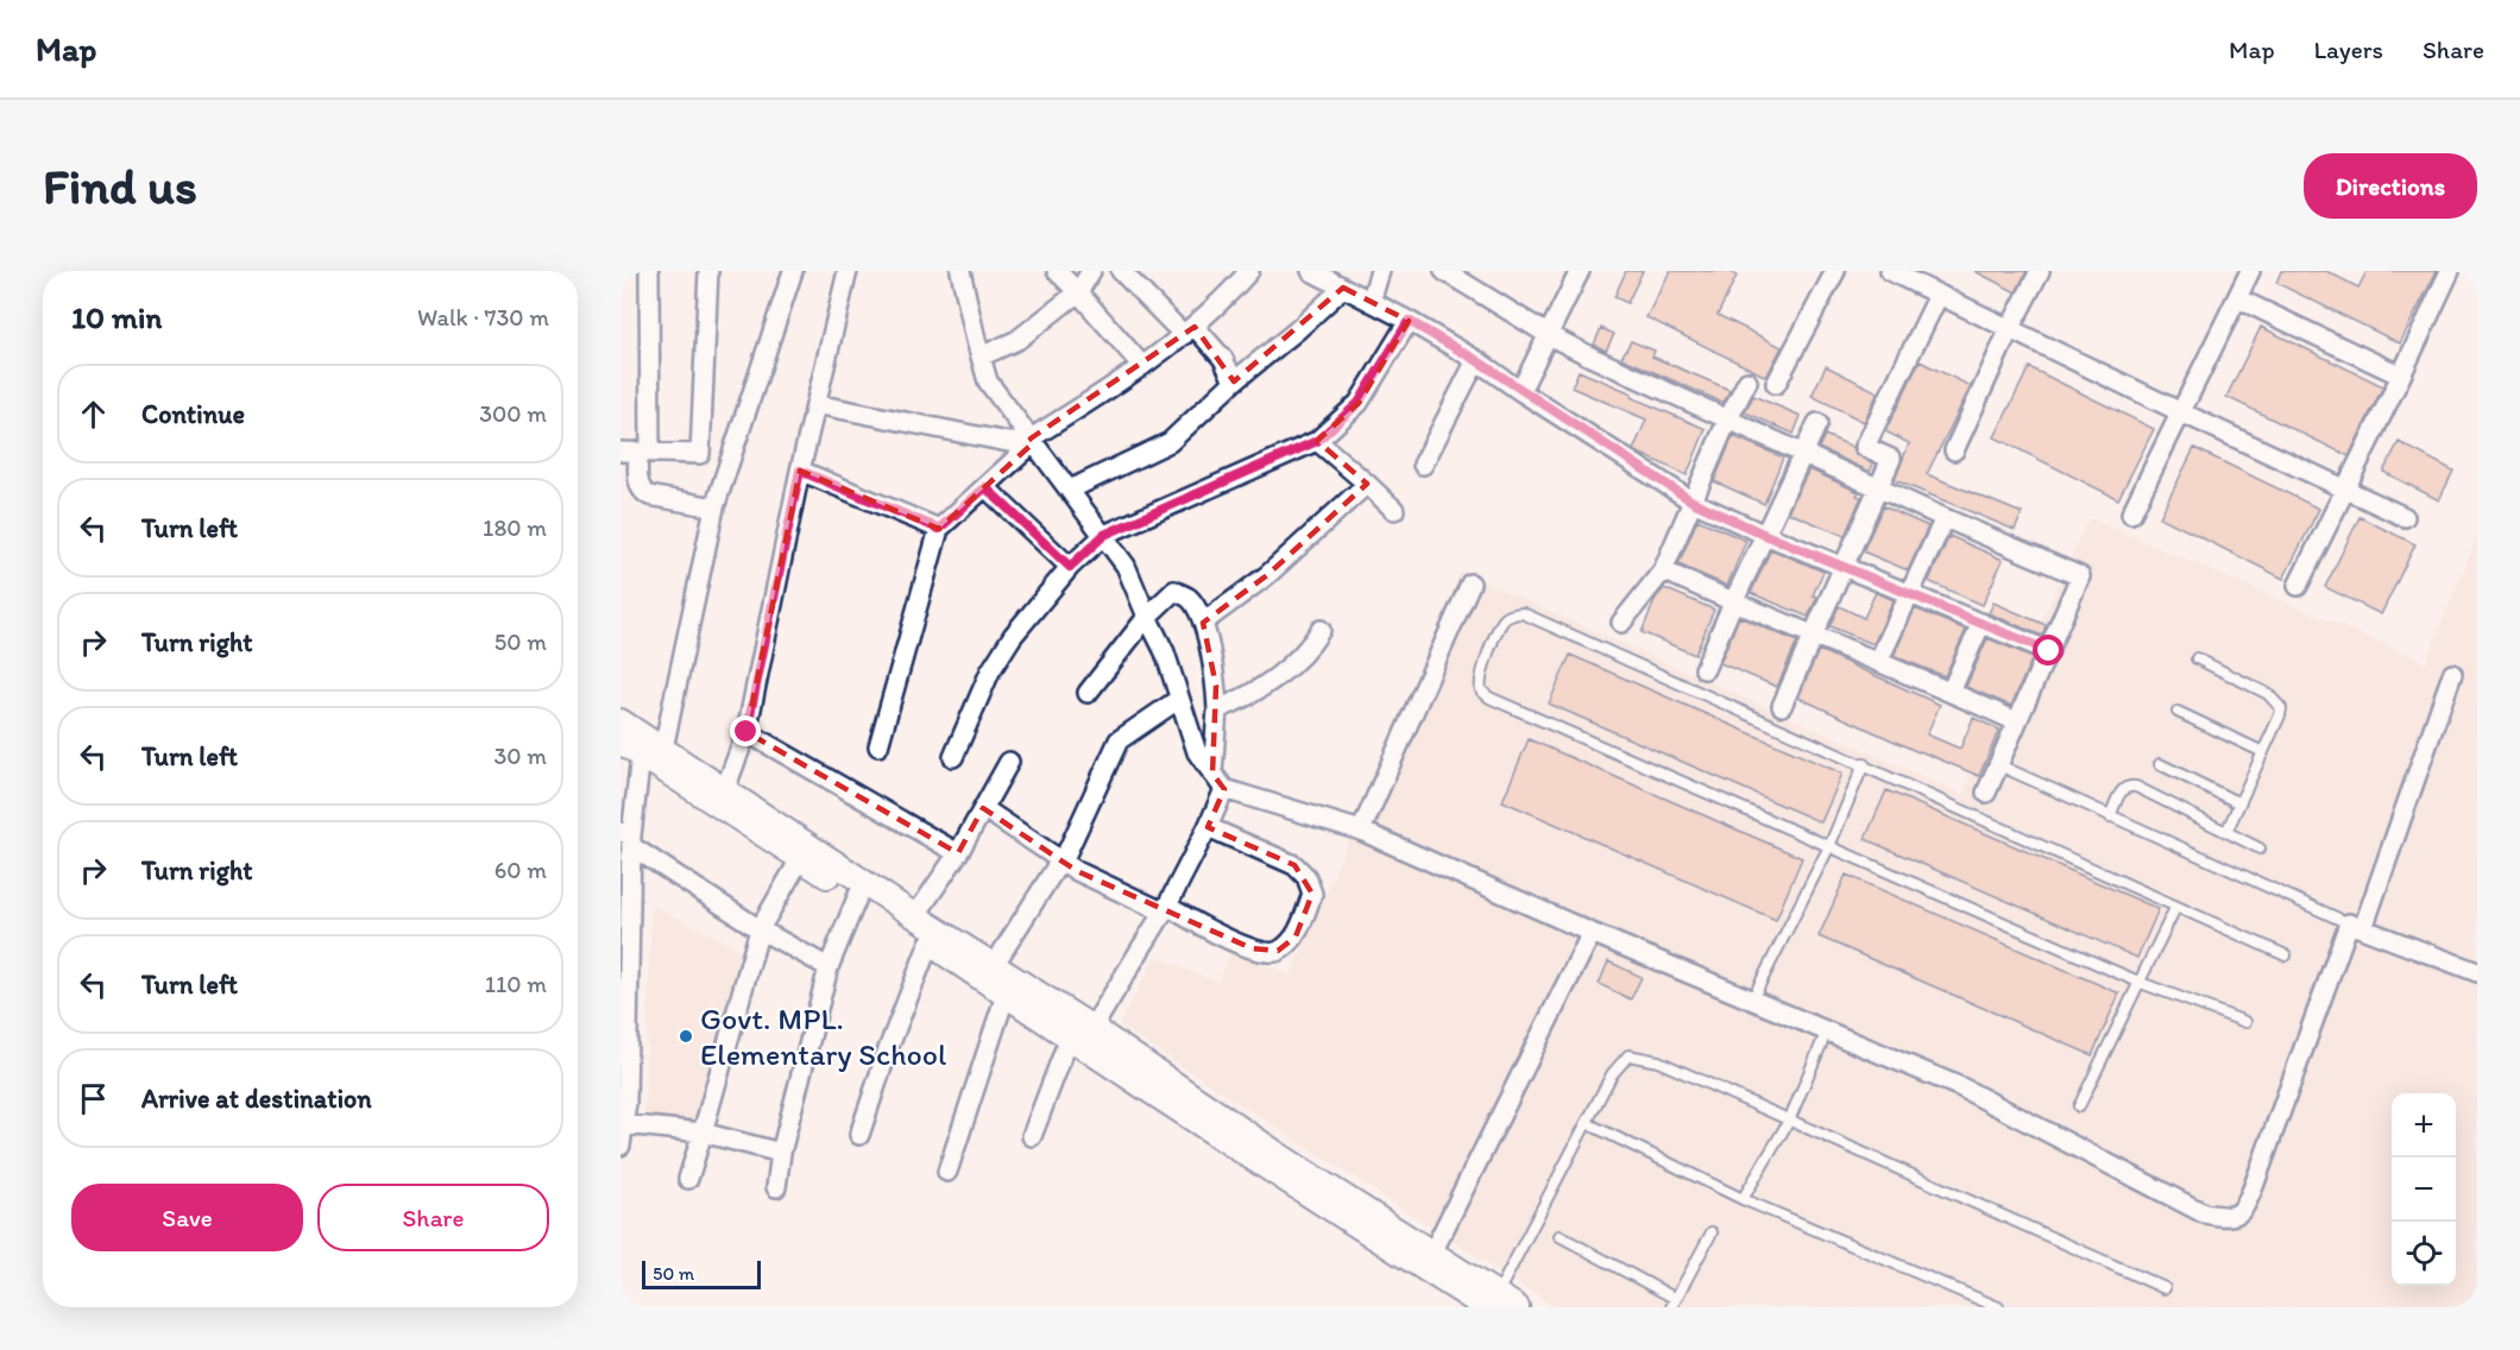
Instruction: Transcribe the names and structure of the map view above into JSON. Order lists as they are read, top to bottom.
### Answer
{
  "places": ["Govt. MPL. Elementary School"],
  "scale_bar": "50 m",
  "page": {
    "header": "Map",
    "nav": ["Map", "Layers", "Share"],
    "buttons": [
      "Directions",
      ["Save", "Share"]
    ],
    "title": "Find us",
    "heading": ["10 min", "Walk · 730 m"],
    "list": [
      ["Continue", "300 m"],
      ["Turn left", "180 m"],
      ["Turn right", "50 m"],
      ["Turn left", "30 m"],
      ["Turn right", "60 m"],
      ["Turn left", "110 m"],
      "Arrive at destination"
    ],
    "map_buttons": ["+", "−"],
    "scale": "50 m"
  }
}
